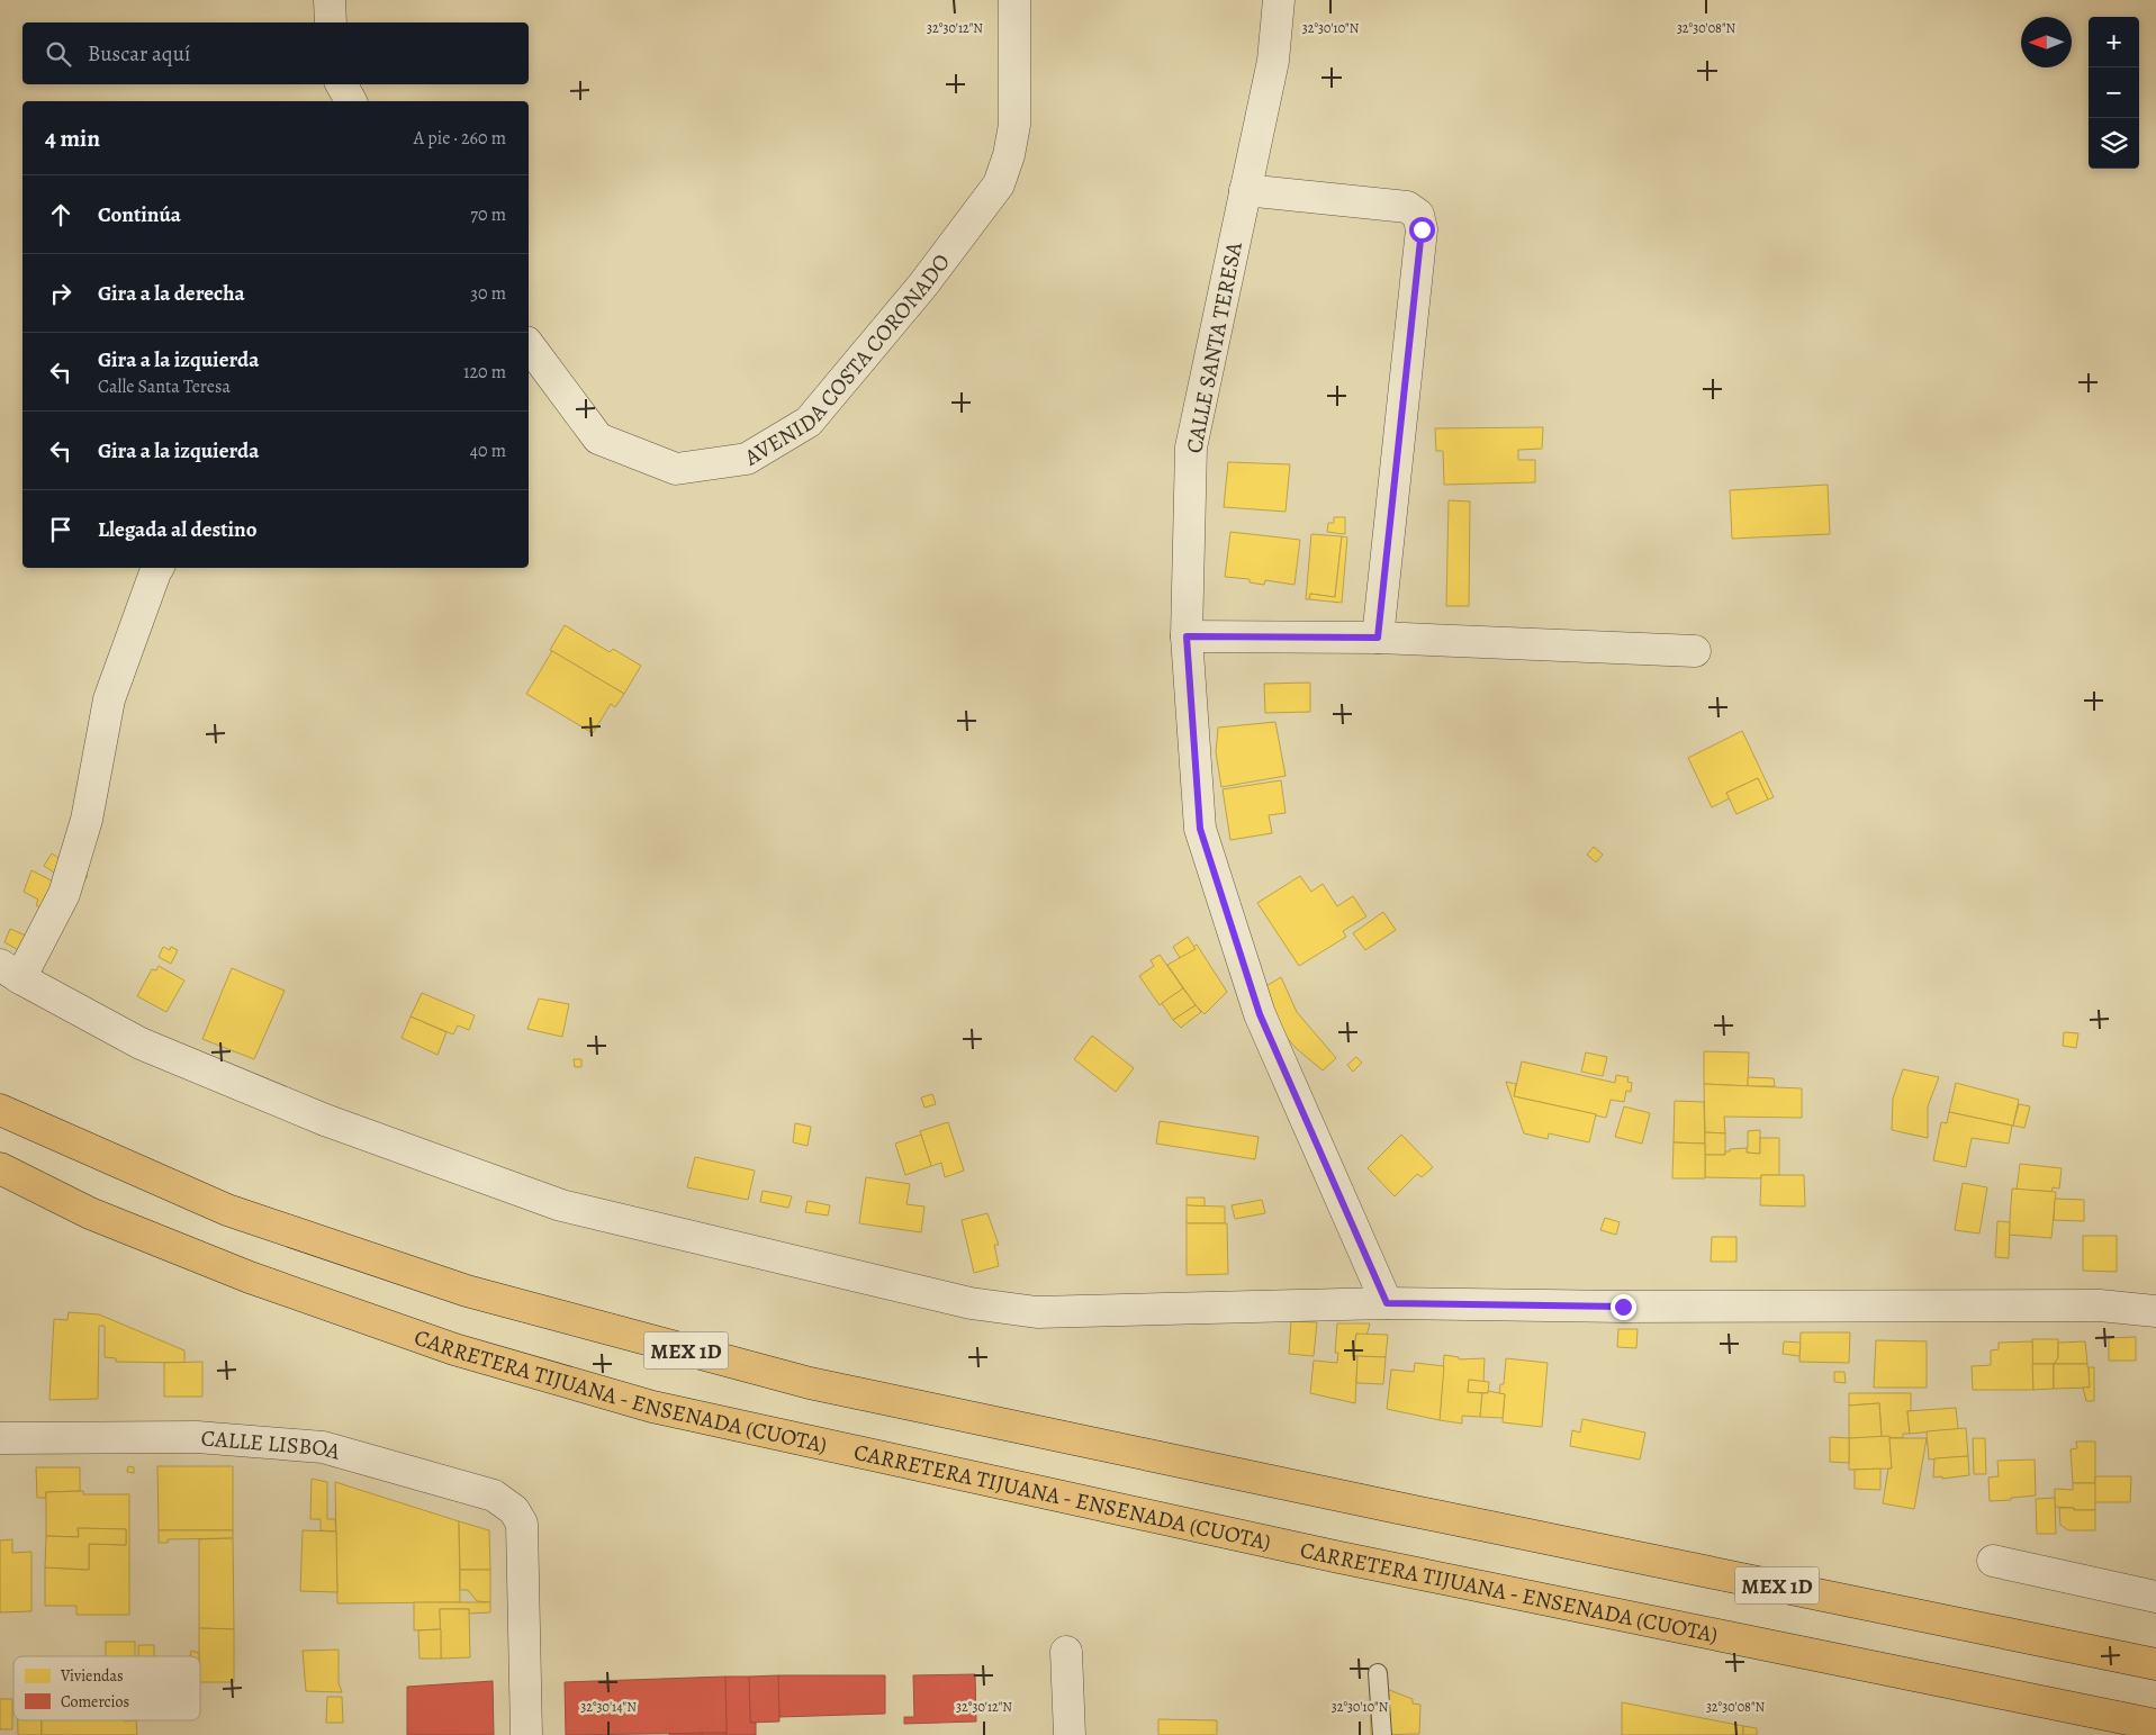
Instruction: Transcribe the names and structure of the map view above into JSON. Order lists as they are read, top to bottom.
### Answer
{
  "streets": {
    "highway": ["MEX 1D", "CARRETERA TIJUANA - ENSENADA (CUOTA)"],
    "street": ["CALLE SANTA TERESA", "AVENIDA COSTA CORONADO", "CALLE LISBOA"]
  },
  "legend": ["Viviendas", "Comercios"],
  "north": "left",
  "page": {
    "map_buttons": ["+", "−"],
    "search": "Buscar aquí",
    "heading": ["4 min", "A pie · 260 m"],
    "list": [
      ["Continúa", "70 m"],
      ["Gira a la derecha", "30 m"],
      ["Gira a la izquierda", "Calle Santa Teresa", "120 m"],
      ["Gira a la izquierda", "40 m"],
      "Llegada al destino"
    ]
  },
  "coordinates": [
    "32°30'12\"N",
    "32°30'10\"N",
    "32°30'08\"N",
    "32°30'14\"N"
  ]
}
